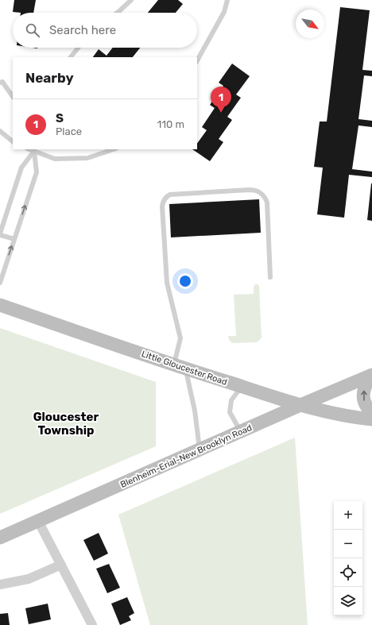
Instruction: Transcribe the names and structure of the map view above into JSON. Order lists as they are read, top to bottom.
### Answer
{
  "streets": {
    "street": ["Little Gloucester Road", "Blenheim-Erial-New Brooklyn Road"]
  },
  "crossings": [
    ["Little Gloucester Road", "Blenheim-Erial-New Brooklyn Road"]
  ],
  "districts": ["Gloucester Township"],
  "north": "bottom right",
  "page": {
    "search": "Search here",
    "heading": "Nearby",
    "pins": "1",
    "list": [
      {
        "mark": "1",
        "name": "S",
        "note": "Place",
        "value": "110 m"
      }
    ],
    "map_buttons": ["+", "−"]
  }
}
